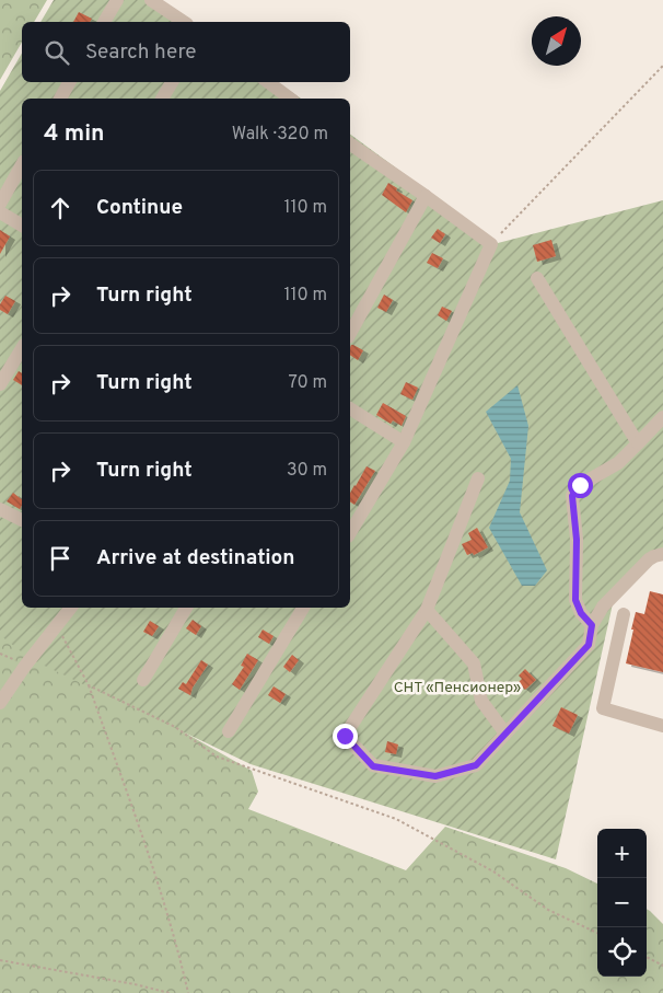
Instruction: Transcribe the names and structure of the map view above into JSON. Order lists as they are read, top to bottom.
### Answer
{
  "parks": ["СНТ «Пенсионер»"],
  "north": "top right",
  "page": {
    "search": "Search here",
    "heading": ["4 min", "Walk · 320 m"],
    "list": [
      ["Continue", "110 m"],
      ["Turn right", "110 m"],
      ["Turn right", "70 m"],
      ["Turn right", "30 m"],
      "Arrive at destination"
    ],
    "map_buttons": ["+", "−"]
  }
}
